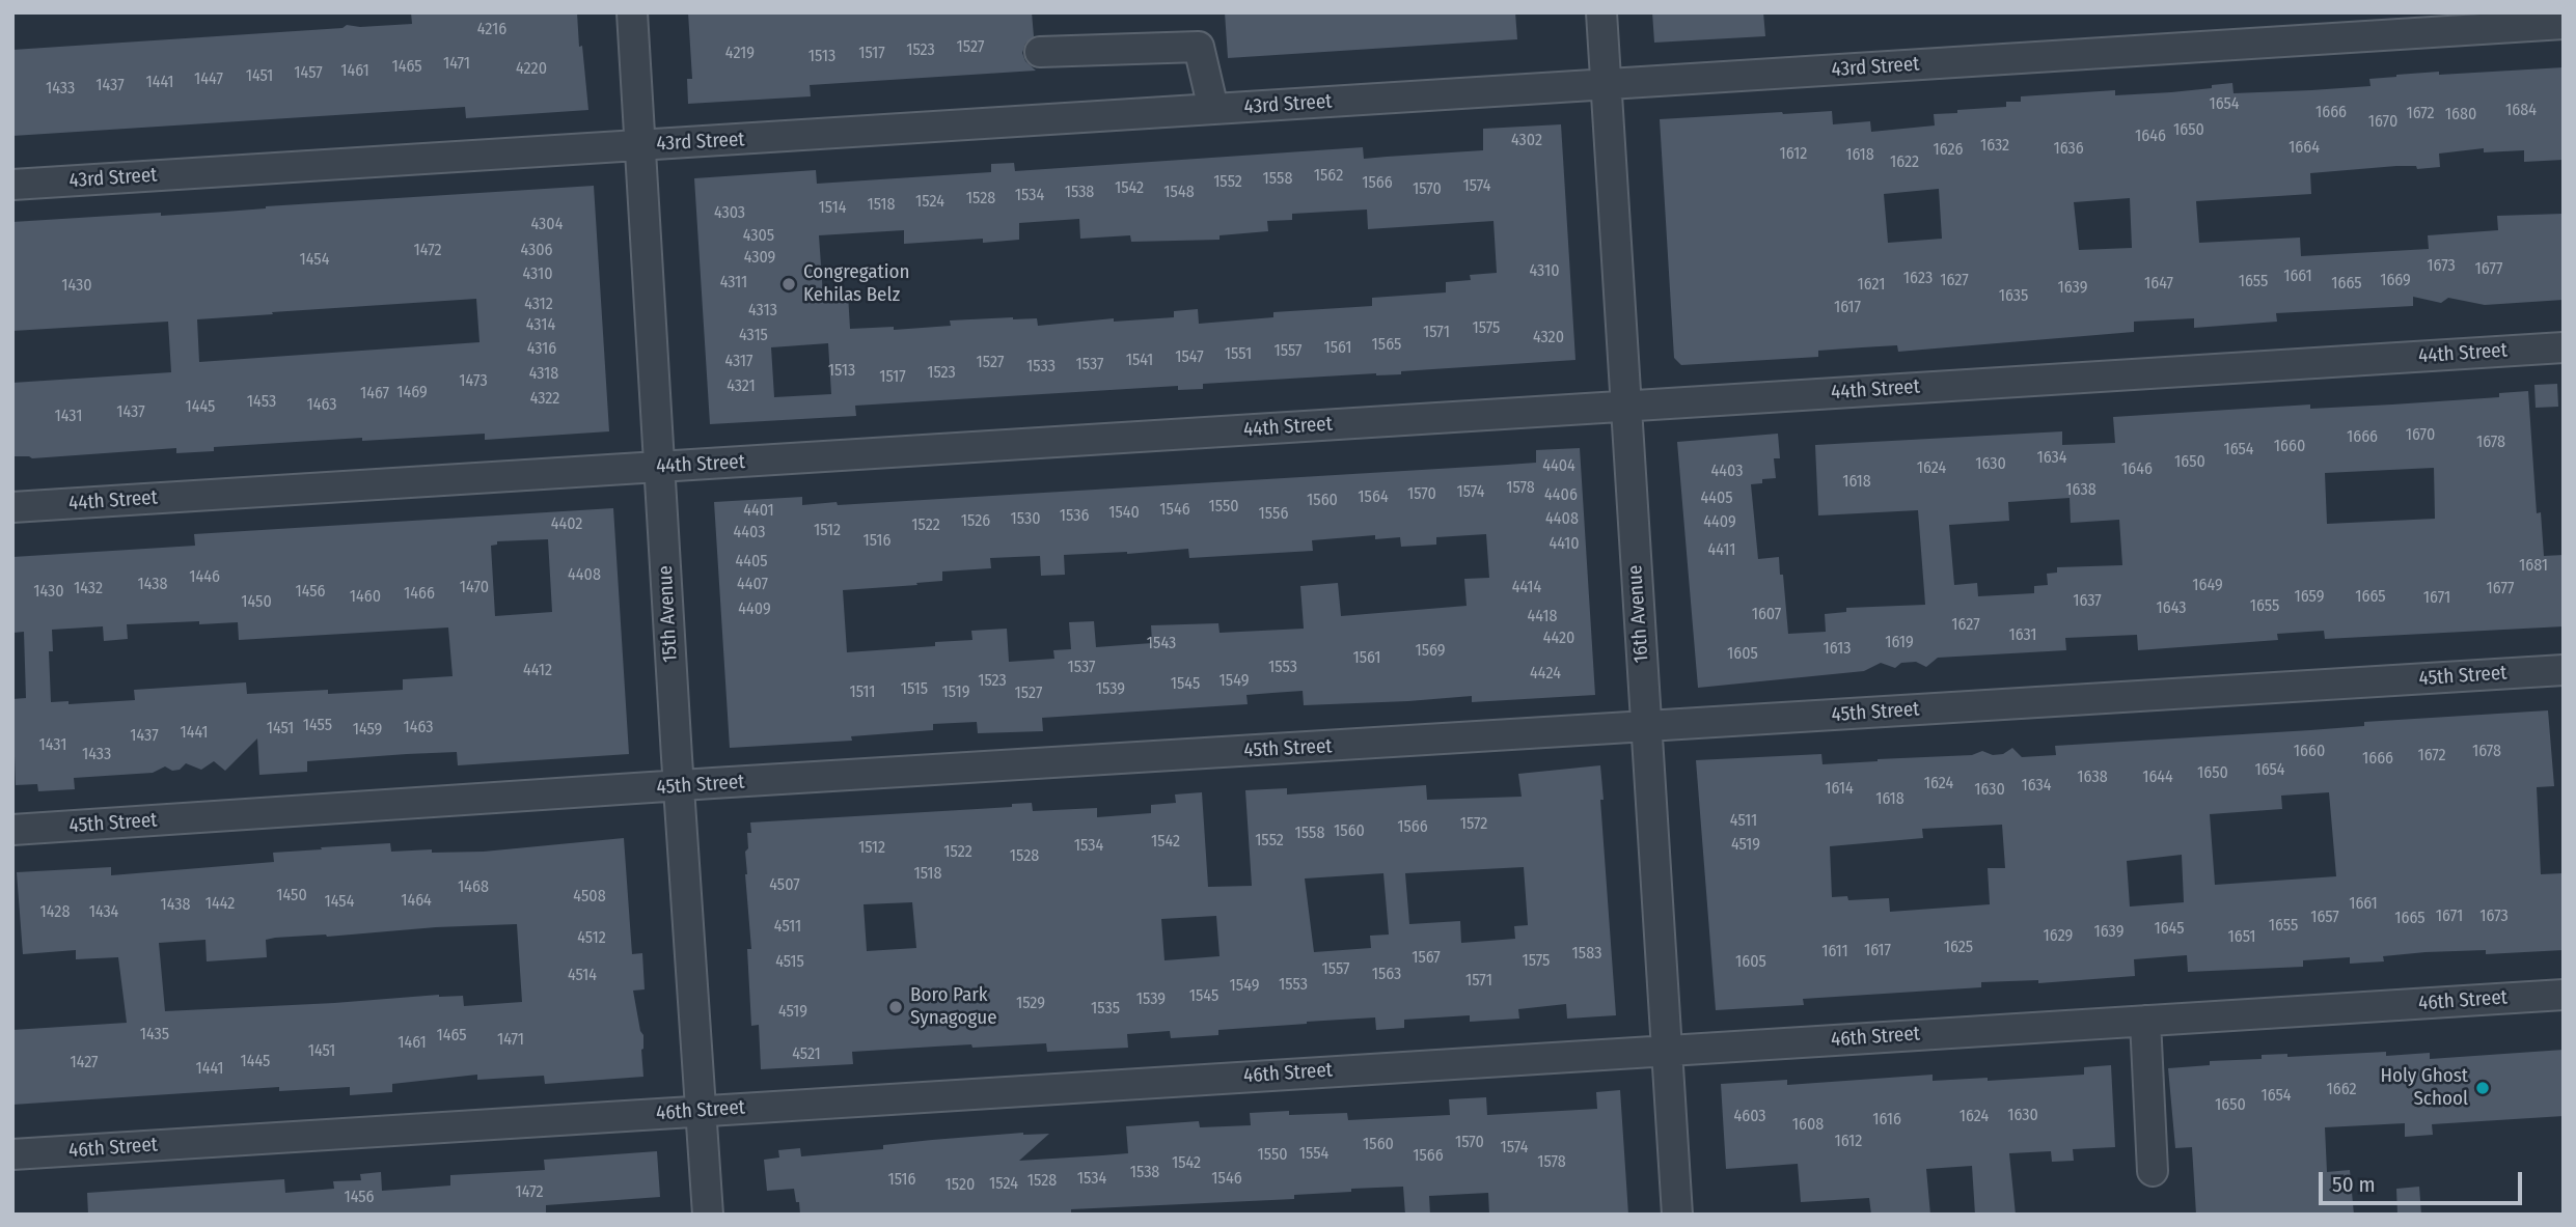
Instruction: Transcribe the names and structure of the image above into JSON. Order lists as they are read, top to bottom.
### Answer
{
  "streets": {
    "street": [
      "43rd Street",
      "44th Street",
      "15th Avenue",
      "16th Avenue",
      "45th Street",
      "46th Street"
    ]
  },
  "crossings": [
    ["43rd Street", "15th Avenue"],
    ["43rd Street", "16th Avenue"],
    ["44th Street", "15th Avenue"],
    ["44th Street", "16th Avenue"],
    ["15th Avenue", "45th Street"],
    ["15th Avenue", "46th Street"],
    ["16th Avenue", "45th Street"],
    ["16th Avenue", "46th Street"]
  ],
  "places": ["Congregation Kehilas Belz", "Boro Park Synagogue", "Holy Ghost School"],
  "house_numbers": [
    "4216",
    "1527",
    "1523",
    "4219",
    "1517",
    "1513",
    "1471",
    "1465",
    "4220",
    "1461",
    "1457",
    "1451",
    "1447",
    "1441",
    "1437",
    "1433",
    "1654",
    "1684",
    "1666",
    "1672",
    "1680",
    "1670",
    "1650",
    "1646",
    "4302",
    "1632",
    "1664",
    "1636",
    "1626",
    "1612",
    "1618",
    "1622",
    "1562",
    "1558",
    "1552",
    "1566",
    "1574",
    "1542",
    "1570",
    "1538",
    "1548",
    "1534",
    "1528",
    "1524",
    "1518",
    "1514",
    "4303",
    "4304",
    "4305",
    "1472",
    "4306",
    "4309",
    "1454",
    "1673",
    "1677",
    "4310",
    "4310",
    "1661",
    "1623",
    "1627",
    "1669",
    "1655",
    "4311",
    "1647",
    "1665",
    "1621",
    "1430",
    "1639",
    "1635",
    "4312",
    "1617",
    "4313",
    "4314",
    "1575",
    "1571",
    "4315",
    "4320",
    "1565",
    "1561",
    "4316",
    "1557",
    "1551",
    "1547",
    "1541",
    "4317",
    "1527",
    "1537",
    "1533",
    "1513",
    "1523",
    "4318",
    "1517",
    "1473",
    "4321",
    "1469",
    "1467",
    "4322",
    "1453",
    "1463",
    "1445",
    "1437",
    "1431",
    "1670",
    "1666",
    "1678",
    "1660",
    "1654",
    "1634",
    "1650",
    "1630",
    "4404",
    "1624",
    "1646",
    "4403",
    "1618",
    "1578",
    "1638",
    "1574",
    "1570",
    "4406",
    "1564",
    "4405",
    "1560",
    "1550",
    "1546",
    "4401",
    "1540",
    "1556",
    "1536",
    "1530",
    "4408",
    "1526",
    "4409",
    "4402",
    "1522",
    "1512",
    "4403",
    "1516",
    "4410",
    "4411",
    "4405",
    "1681",
    "4408",
    "1446",
    "1438",
    "4407",
    "1649",
    "1470",
    "4414",
    "1432",
    "1677",
    "1430",
    "1456",
    "1466",
    "1460",
    "1659",
    "1665",
    "1671",
    "1637",
    "1450",
    "1655",
    "1643",
    "4409",
    "1607",
    "4418",
    "1627",
    "1631",
    "4420",
    "1619",
    "1543",
    "1613",
    "1569",
    "1605",
    "1561",
    "1537",
    "1553",
    "4412",
    "4424",
    "1523",
    "1549",
    "1545",
    "1515",
    "1539",
    "1511",
    "1519",
    "1527",
    "1455",
    "1463",
    "1451",
    "1459",
    "1441",
    "1437",
    "1431",
    "1660",
    "1678",
    "1433",
    "1672",
    "1666",
    "1654",
    "1650",
    "1638",
    "1644",
    "1624",
    "1634",
    "1614",
    "1630",
    "1618",
    "4511",
    "1572",
    "1566",
    "1560",
    "1558",
    "1552",
    "1542",
    "4519",
    "1534",
    "1512",
    "1522",
    "1528",
    "1518",
    "4507",
    "1468",
    "1450",
    "4508",
    "1464",
    "1454",
    "1442",
    "1661",
    "1438",
    "1428",
    "1434",
    "1671",
    "1673",
    "1657",
    "1665",
    "1655",
    "4511",
    "1645",
    "1639",
    "1629",
    "1651",
    "4512",
    "1625",
    "1617",
    "1611",
    "1583",
    "1567",
    "1575",
    "4515",
    "1605",
    "1557",
    "1563",
    "4514",
    "1571",
    "1553",
    "1549",
    "1545",
    "1539",
    "1529",
    "1535",
    "4519",
    "1435",
    "1465",
    "1471",
    "1461",
    "1451",
    "4521",
    "1445",
    "1427",
    "1441",
    "1662",
    "1654",
    "1650",
    "1630",
    "4603",
    "1624",
    "1616",
    "1608",
    "1612",
    "1570",
    "1560",
    "1574",
    "1554",
    "1550",
    "1566",
    "1578",
    "1542",
    "1538",
    "1534",
    "1546",
    "1516",
    "1528",
    "1524",
    "1520",
    "1472",
    "1456"
  ],
  "scale_bar": "50 m"
}
